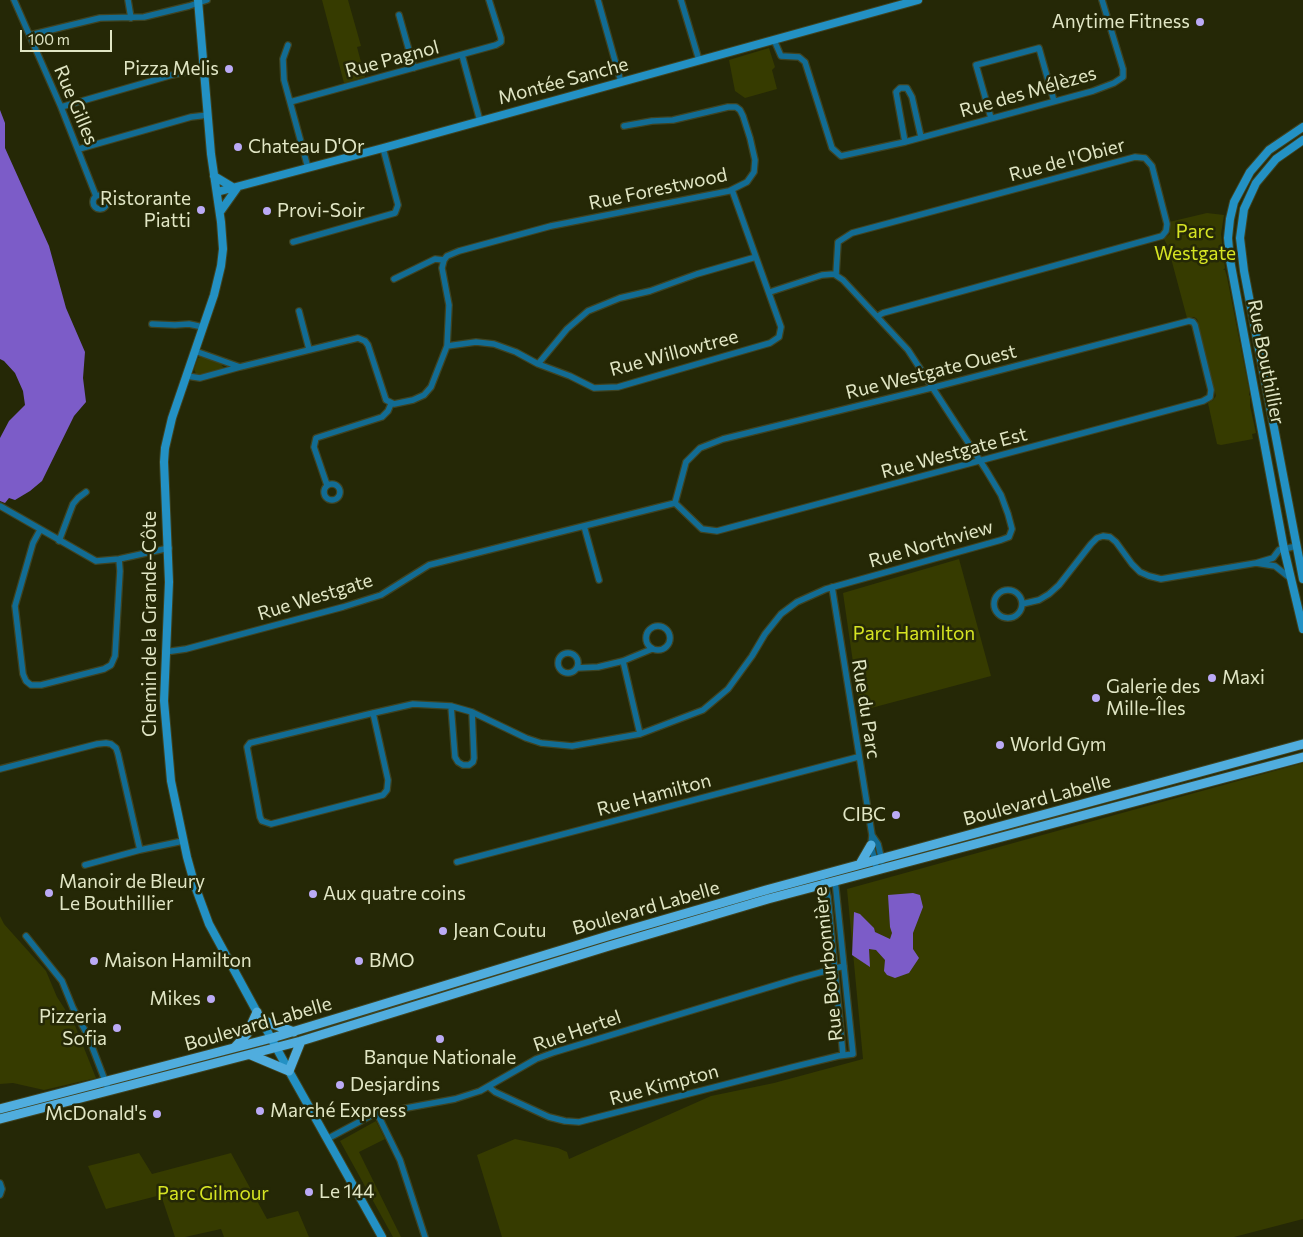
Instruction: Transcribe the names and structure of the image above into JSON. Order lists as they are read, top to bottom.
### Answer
{
  "streets": {
    "main road": ["Boulevard Labelle"],
    "street": [
      "Rue Pagnol",
      "Montée Sanche",
      "Rue des Mélèzes",
      "Rue Gilles",
      "Rue de l'Obier",
      "Rue Forestwood",
      "Rue Willowtree",
      "Rue Bouthillier",
      "Rue Westgate Ouest",
      "Rue Westgate Est",
      "Rue Northview",
      "Rue Westgate",
      "Chemin de la Grande-Côte",
      "Rue du Parc",
      "Rue Hamilton",
      "Rue Bourbonnière",
      "Rue Hertel",
      "Rue Kimpton"
    ]
  },
  "crossings": [
    ["Montée Sanche", "Rue des Mélèzes"],
    ["Montée Sanche", "Chemin de la Grande-Côte"],
    ["Rue de l'Obier", "Rue Northview"],
    ["Rue Forestwood", "Rue Willowtree"],
    ["Rue Westgate Ouest", "Rue Westgate Est"],
    ["Rue Westgate Ouest", "Rue Northview"],
    ["Rue Westgate Ouest", "Rue Westgate"],
    ["Rue Westgate Est", "Rue Northview"],
    ["Rue Westgate Est", "Rue Westgate"],
    ["Rue Northview", "Rue du Parc"],
    ["Rue Westgate", "Chemin de la Grande-Côte"],
    ["Chemin de la Grande-Côte", "Boulevard Labelle"],
    ["Chemin de la Grande-Côte", "Rue Hertel"],
    ["Rue du Parc", "Rue Hamilton"],
    ["Rue du Parc", "Boulevard Labelle"],
    ["Boulevard Labelle", "Rue Bourbonnière"],
    ["Rue Bourbonnière", "Rue Hertel"],
    ["Rue Bourbonnière", "Rue Kimpton"],
    ["Rue Hertel", "Rue Kimpton"]
  ],
  "parks": ["Parc Westgate", "Parc Hamilton", "Parc Gilmour"],
  "places": [
    "Anytime Fitness",
    "Pizza Melis",
    "Chateau D'Or",
    "Ristorante Piatti",
    "Provi-Soir",
    "Maxi",
    "Galerie des Mille-Îles",
    "World Gym",
    "CIBC",
    "Manoir de Bleury Le Bouthillier",
    "Aux quatre coins",
    "Jean Coutu",
    "Maison Hamilton",
    "BMO",
    "Mikes",
    "Pizzeria Sofia",
    "Banque Nationale",
    "Desjardins",
    "Marché Express",
    "McDonald's",
    "Le 144"
  ],
  "scale_bar": "100 m"
}
